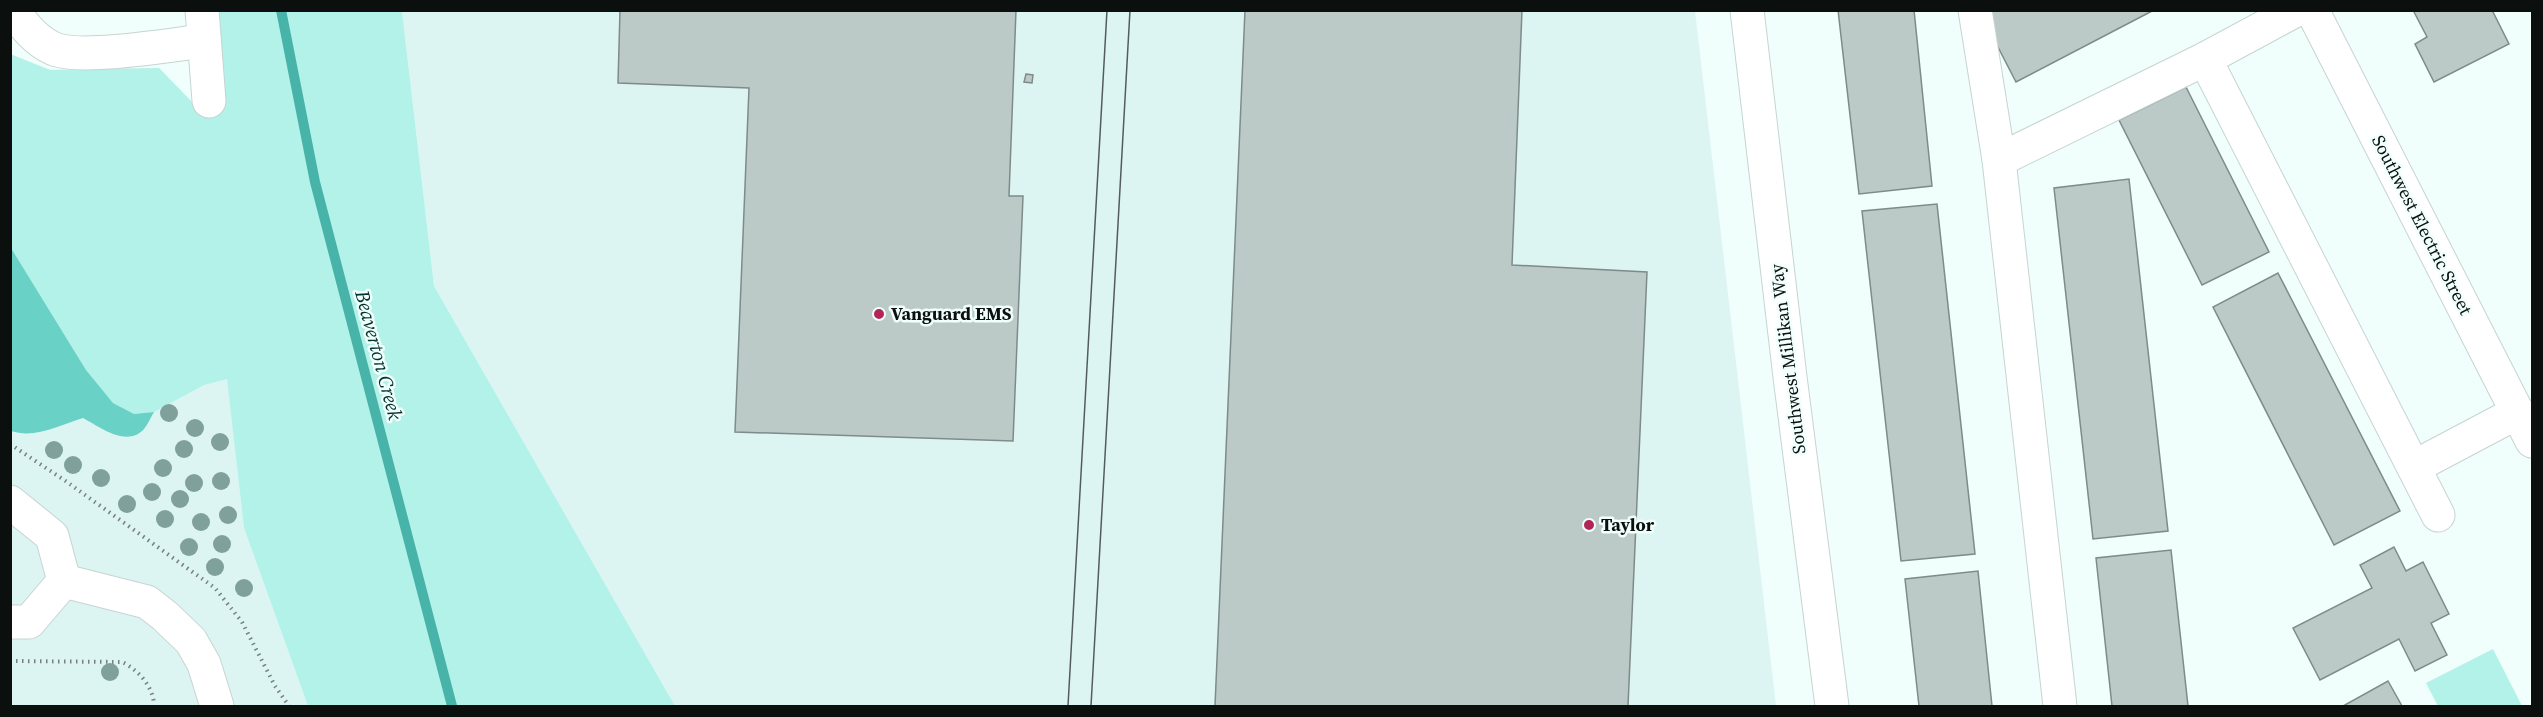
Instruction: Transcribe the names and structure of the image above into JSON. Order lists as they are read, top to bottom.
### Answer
{
  "streets": {
    "street": ["Southwest Electric Street", "Southwest Millikan Way"]
  },
  "water": ["Beaverton Creek"],
  "places": ["Vanguard EMS", "Taylor"]
}
